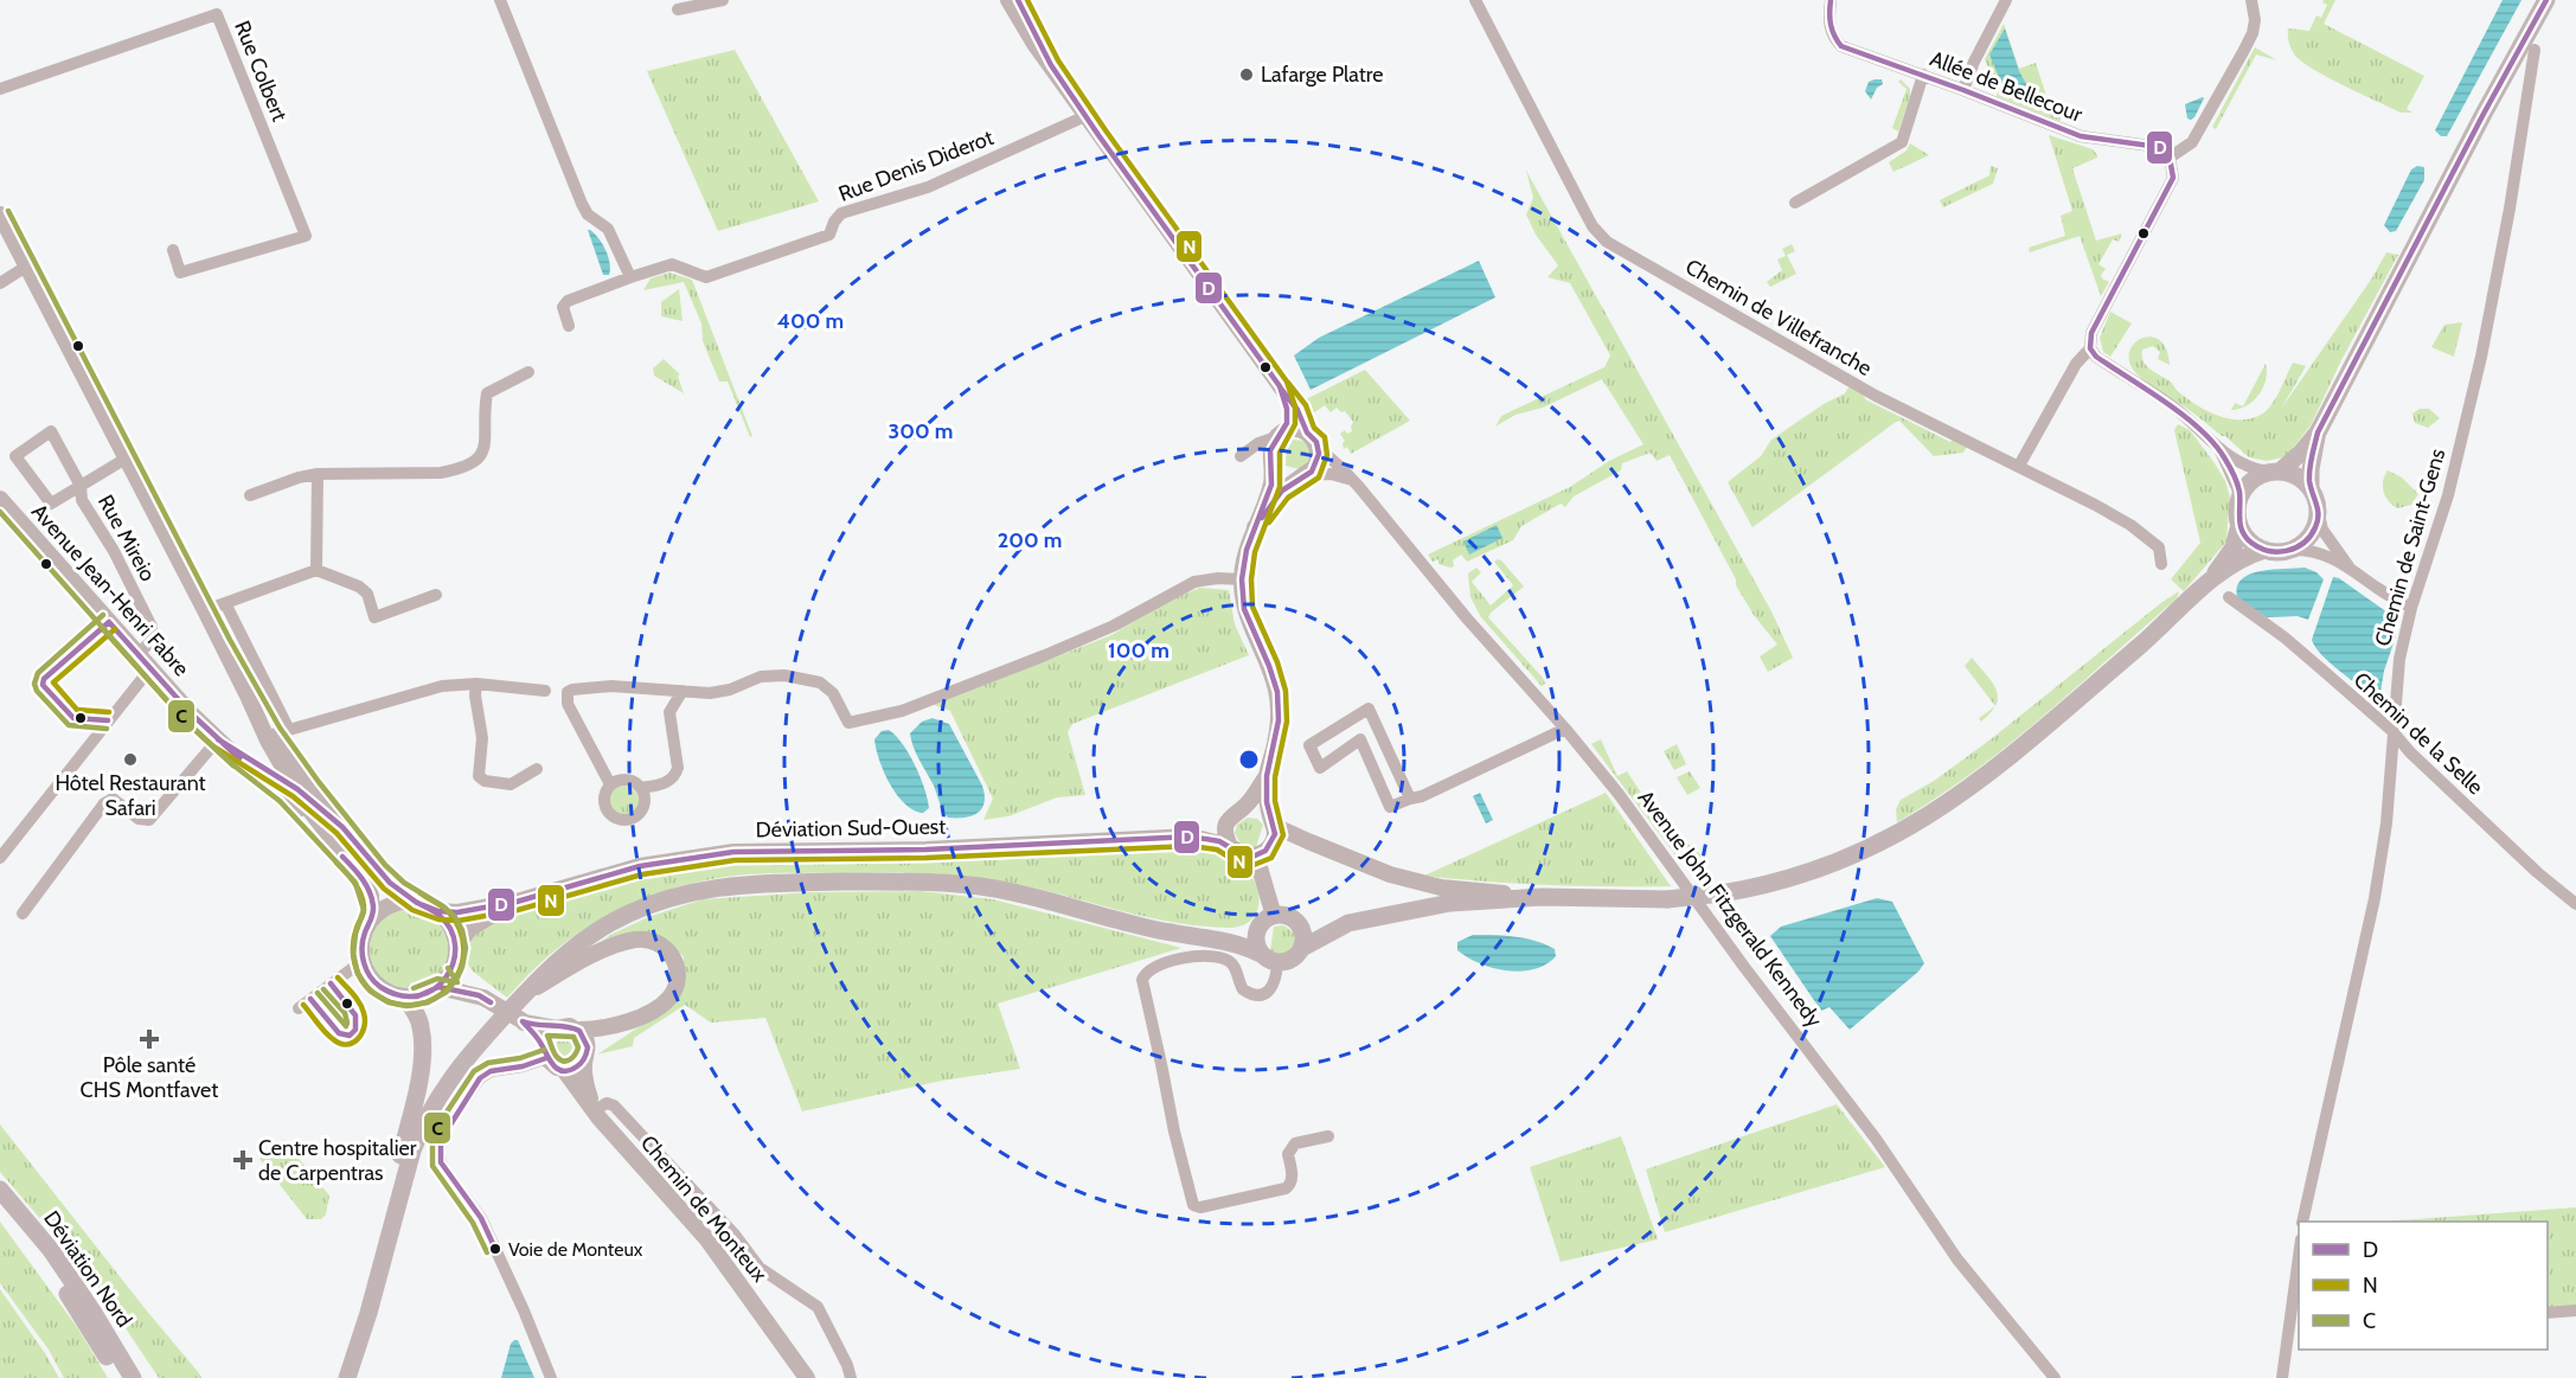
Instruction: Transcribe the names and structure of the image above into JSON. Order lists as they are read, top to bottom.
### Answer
{
  "streets": {
    "main road": [
      "Avenue Jean-Henri Fabre",
      "Déviation Sud-Ouest",
      "Chemin de Monteux",
      "Déviation Nord"
    ],
    "street": [
      "Rue Colbert",
      "Allée de Bellecour",
      "Rue Denis Diderot",
      "Chemin de Villefranche",
      "Rue Mireio",
      "Chemin de Saint-Gens",
      "Chemin de la Selle",
      "Avenue John Fitzgerald Kennedy"
    ]
  },
  "crossings": [
    ["Rue Mireio", "Avenue Jean-Henri Fabre"],
    ["Chemin de Saint-Gens", "Chemin de la Selle"]
  ],
  "places": {
    "other": ["Lafarge Platre", "Hôtel Restaurant Safari", "Voie de Monteux"],
    "health": ["Pôle santé CHS Montfavet", "Centre hospitalier de Carpentras"]
  },
  "lines": ["transit line D", "transit line N", "transit line C"],
  "legend": ["D", "N", "C"],
  "rings": [
    "400 m",
    "300 m",
    "200 m",
    "100 m"
  ]
}
